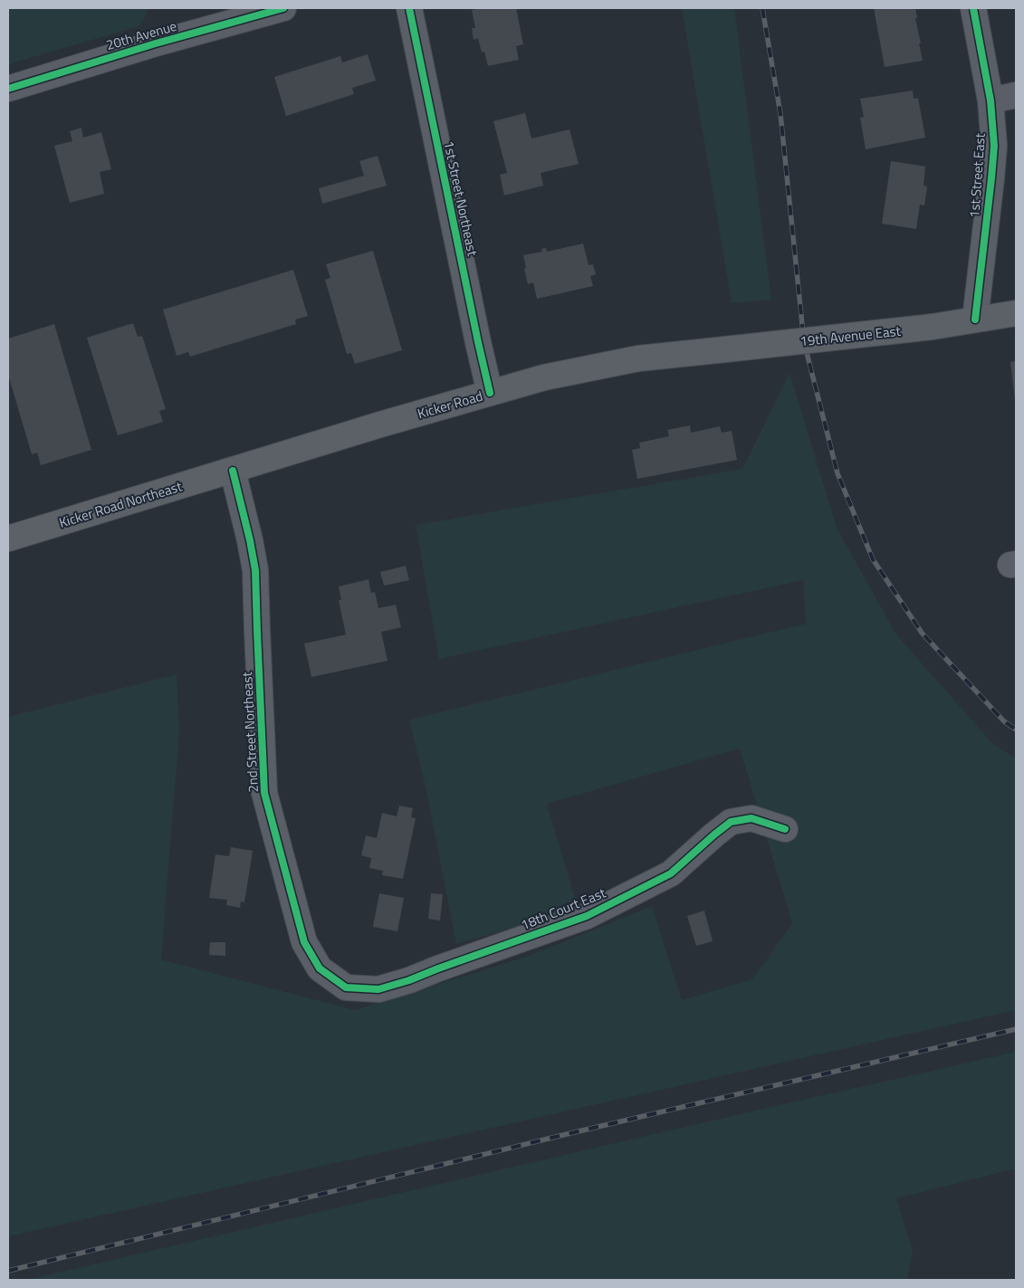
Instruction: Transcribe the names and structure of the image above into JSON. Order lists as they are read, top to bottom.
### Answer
{
  "streets": {
    "main road": ["19th Avenue East", "Kicker Road", "Kicker Road Northeast"],
    "street": [
      "20th Avenue",
      "1st Street East",
      "1st Street Northeast",
      "2nd Street Northeast",
      "18th Court East"
    ]
  },
  "crossings": [
    ["1st Street East", "19th Avenue East"],
    ["1st Street Northeast", "Kicker Road"],
    ["19th Avenue East", "Kicker Road"],
    ["Kicker Road", "Kicker Road Northeast"],
    ["Kicker Road", "2nd Street Northeast"],
    ["Kicker Road Northeast", "2nd Street Northeast"],
    ["2nd Street Northeast", "18th Court East"]
  ]
}
